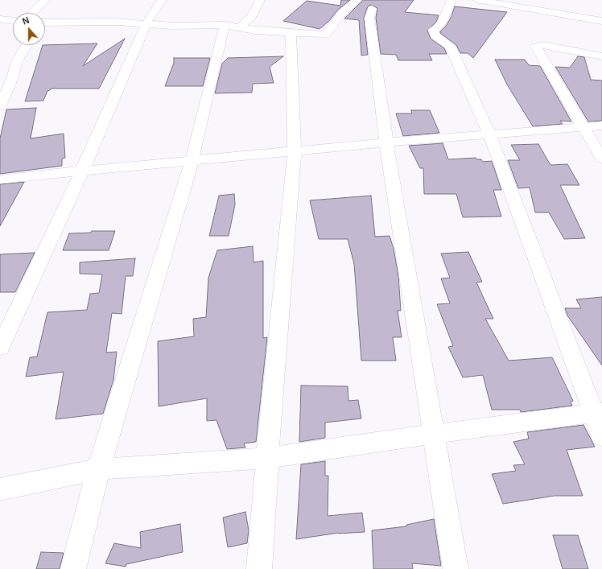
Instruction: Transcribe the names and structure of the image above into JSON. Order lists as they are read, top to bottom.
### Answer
{
  "north": "top"
}
